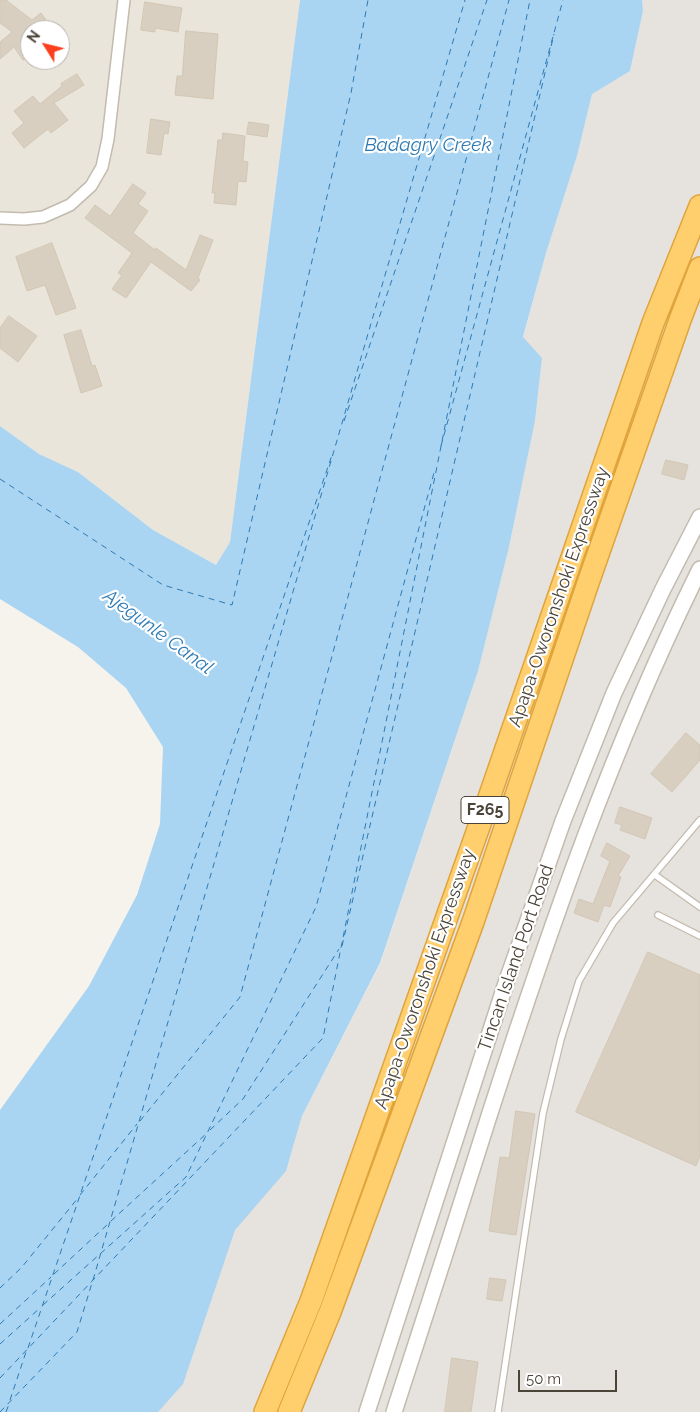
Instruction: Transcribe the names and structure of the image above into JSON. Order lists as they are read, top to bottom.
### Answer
{
  "streets": {
    "highway": ["Apapa-Oworonshoki Expressway", "F265"],
    "street": ["Tincan Island Port Road"]
  },
  "water": ["Badagry Creek", "Ajegunle Canal"],
  "scale_bar": "50 m",
  "north": "top left"
}
